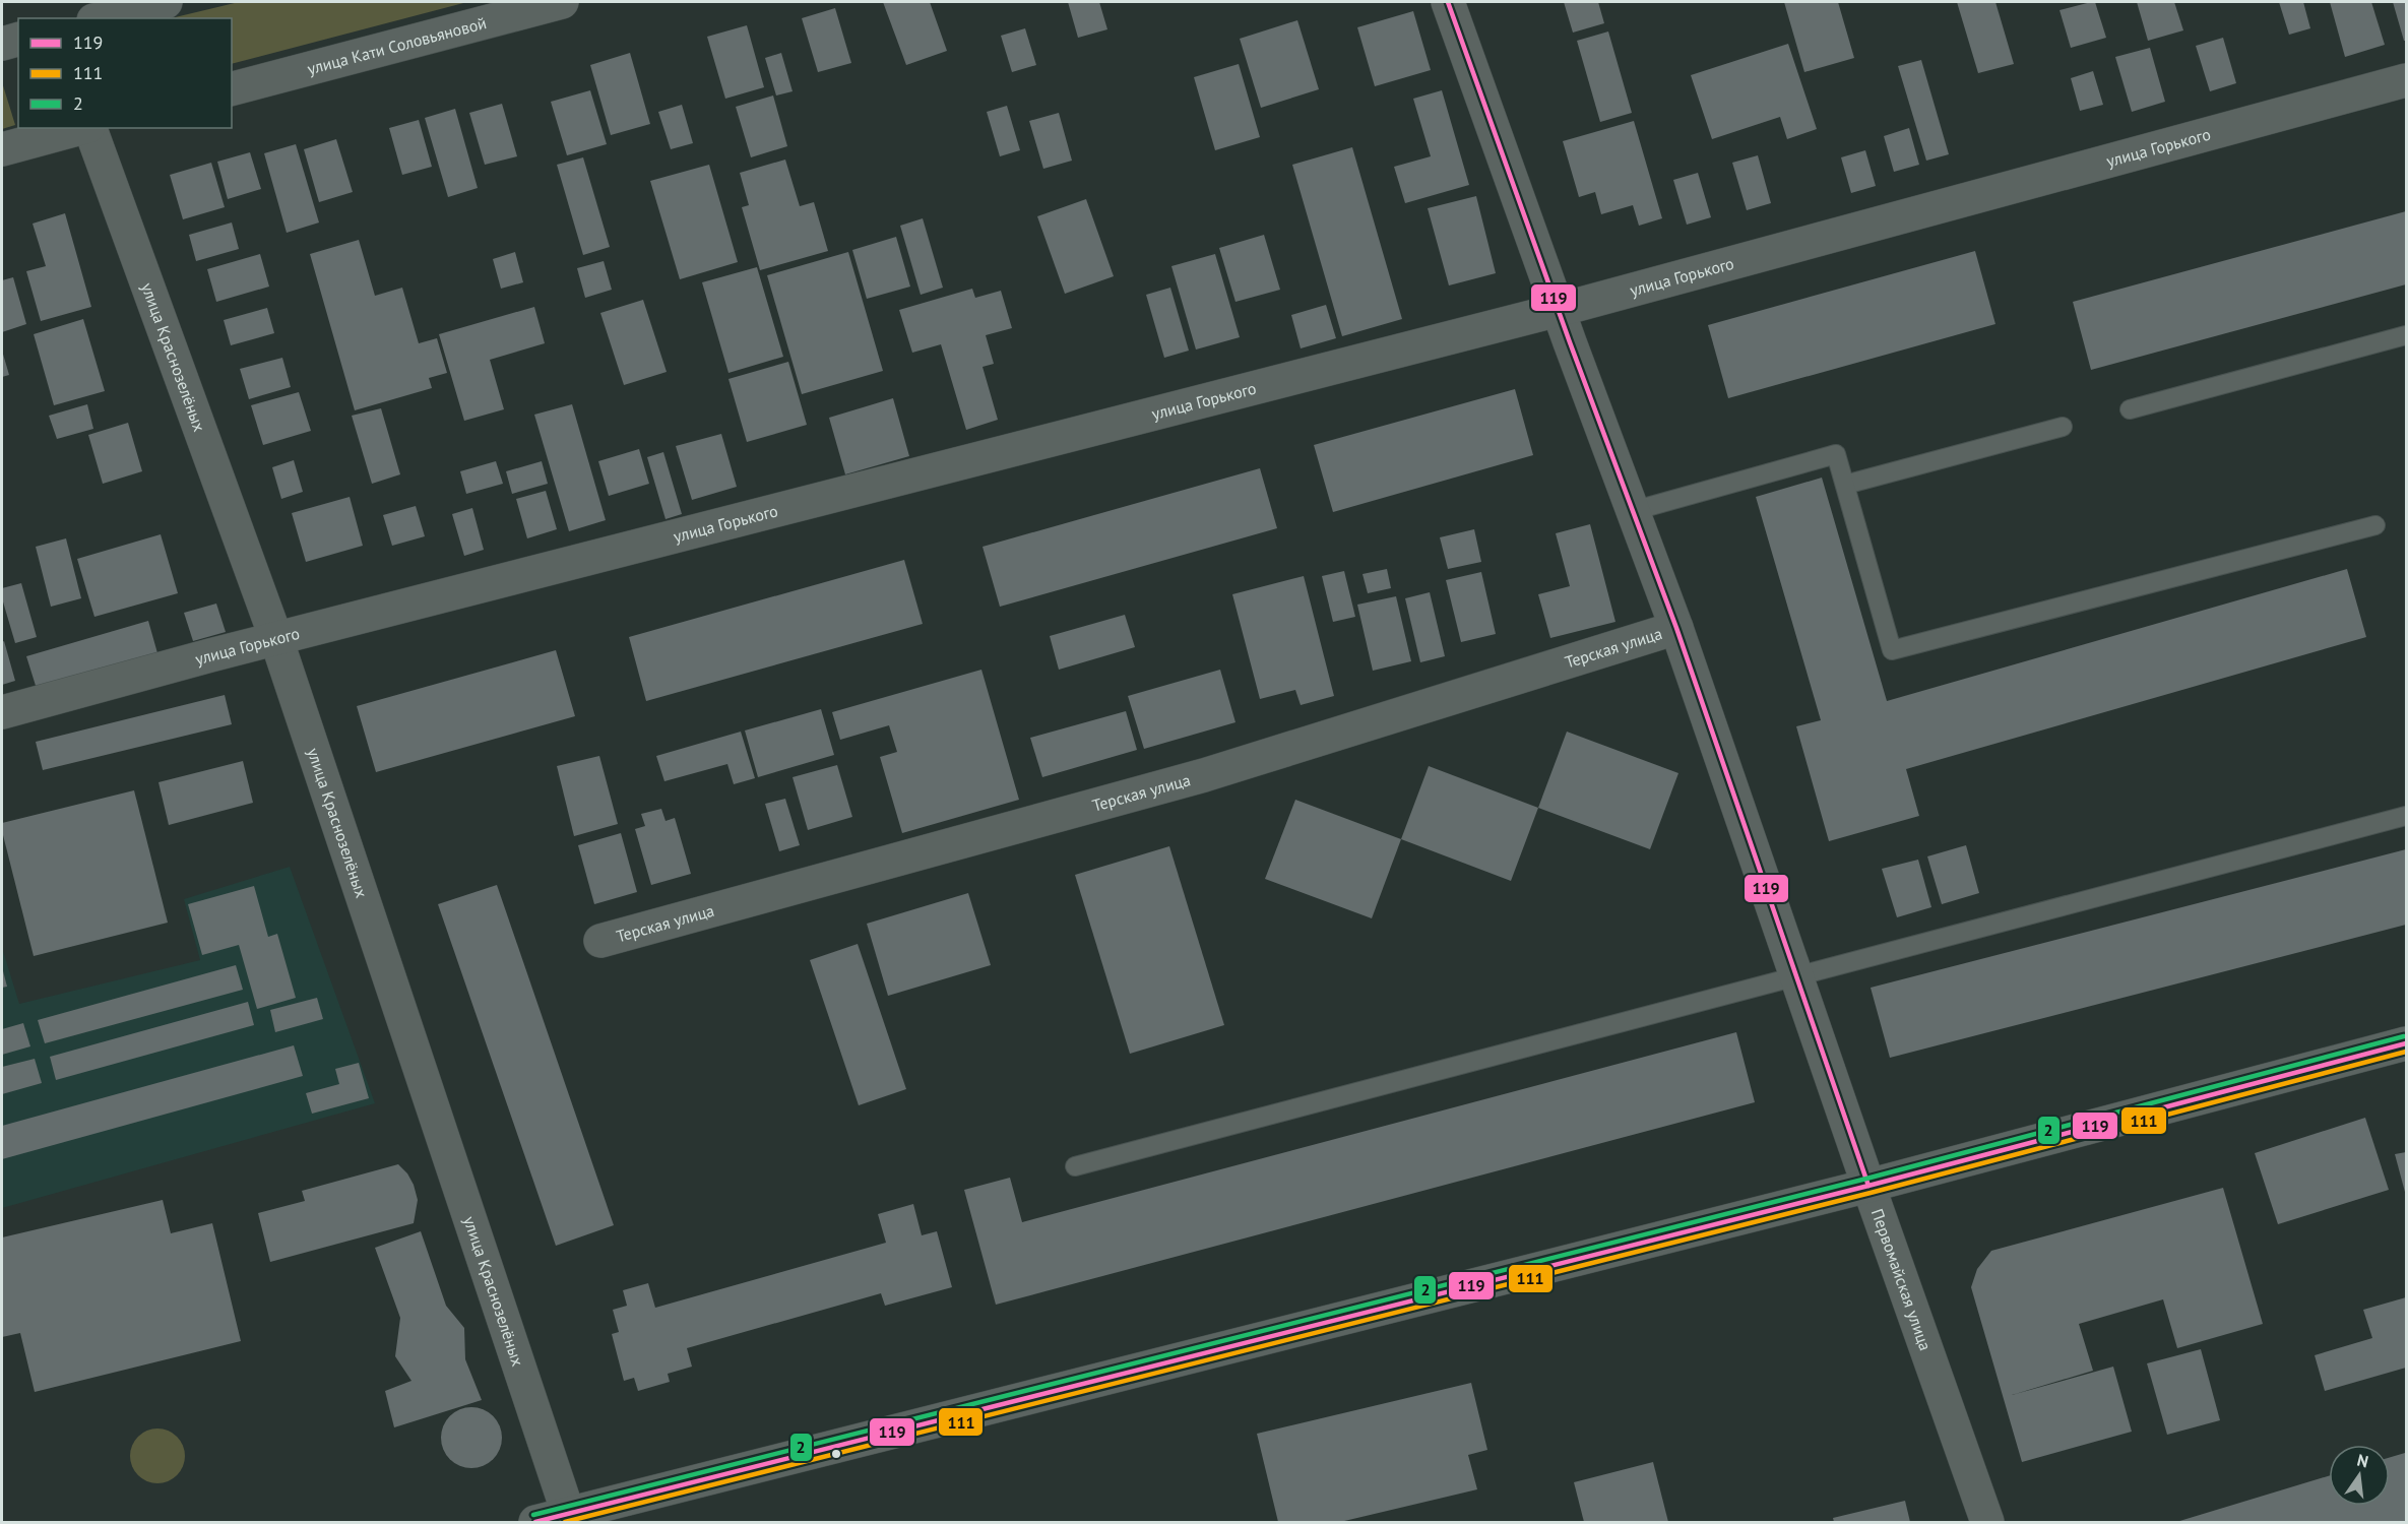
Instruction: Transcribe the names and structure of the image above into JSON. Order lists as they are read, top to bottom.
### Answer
{
  "streets": {
    "street": [
      "улица Кати Соловьяновой",
      "улица Горького",
      "улица Краснозелёных",
      "Терская улица",
      "Первомайская улица"
    ]
  },
  "crossings": [
    ["улица Горького", "улица Краснозелёных"],
    ["улица Горького", "Первомайская улица"],
    ["Терская улица", "Первомайская улица"]
  ],
  "lines": ["transit line 119", "transit line 2", "transit line 111"],
  "legend": ["119", "111", "2"],
  "north": "top"
}
